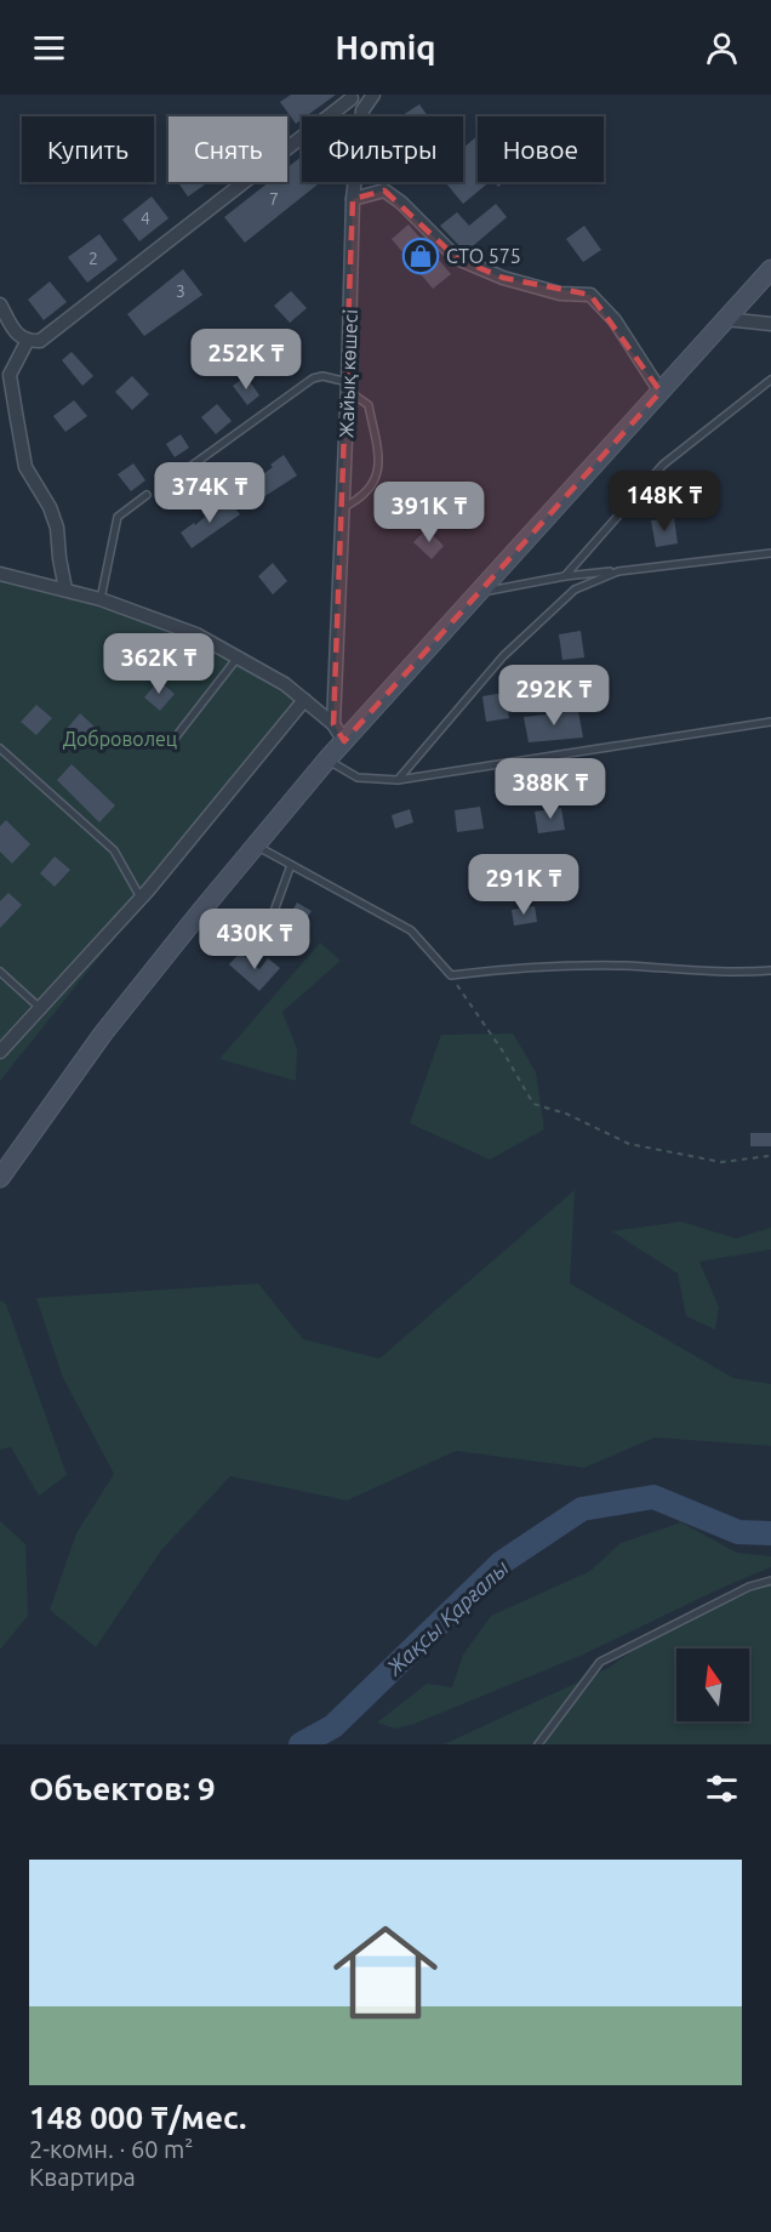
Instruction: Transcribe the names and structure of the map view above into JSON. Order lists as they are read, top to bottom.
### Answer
{
  "streets": {
    "street": ["Жайық көшесі"]
  },
  "water": ["Жақсы Қарғалы"],
  "parks": ["Доброволец"],
  "places": {
    "shop": ["СТО 575"]
  },
  "house_numbers": [
    "7",
    "4",
    "2",
    "3"
  ],
  "north": "top",
  "page": {
    "header": "Homiq",
    "chip": [
      "Купить",
      "Снять",
      "Фильтры",
      "Новое"
    ],
    "price": [
      "252K ₸",
      "374K ₸",
      "148K ₸",
      "391K ₸",
      "362K ₸",
      "292K ₸",
      "388K ₸",
      "291K ₸",
      "430K ₸"
    ],
    "heading": "Объектов: 9",
    "list": [
      {
        "name": "148 000 ₸/мес.",
        "note": "2-комн. · 60 m² · Квартира"
      }
    ]
  }
}
